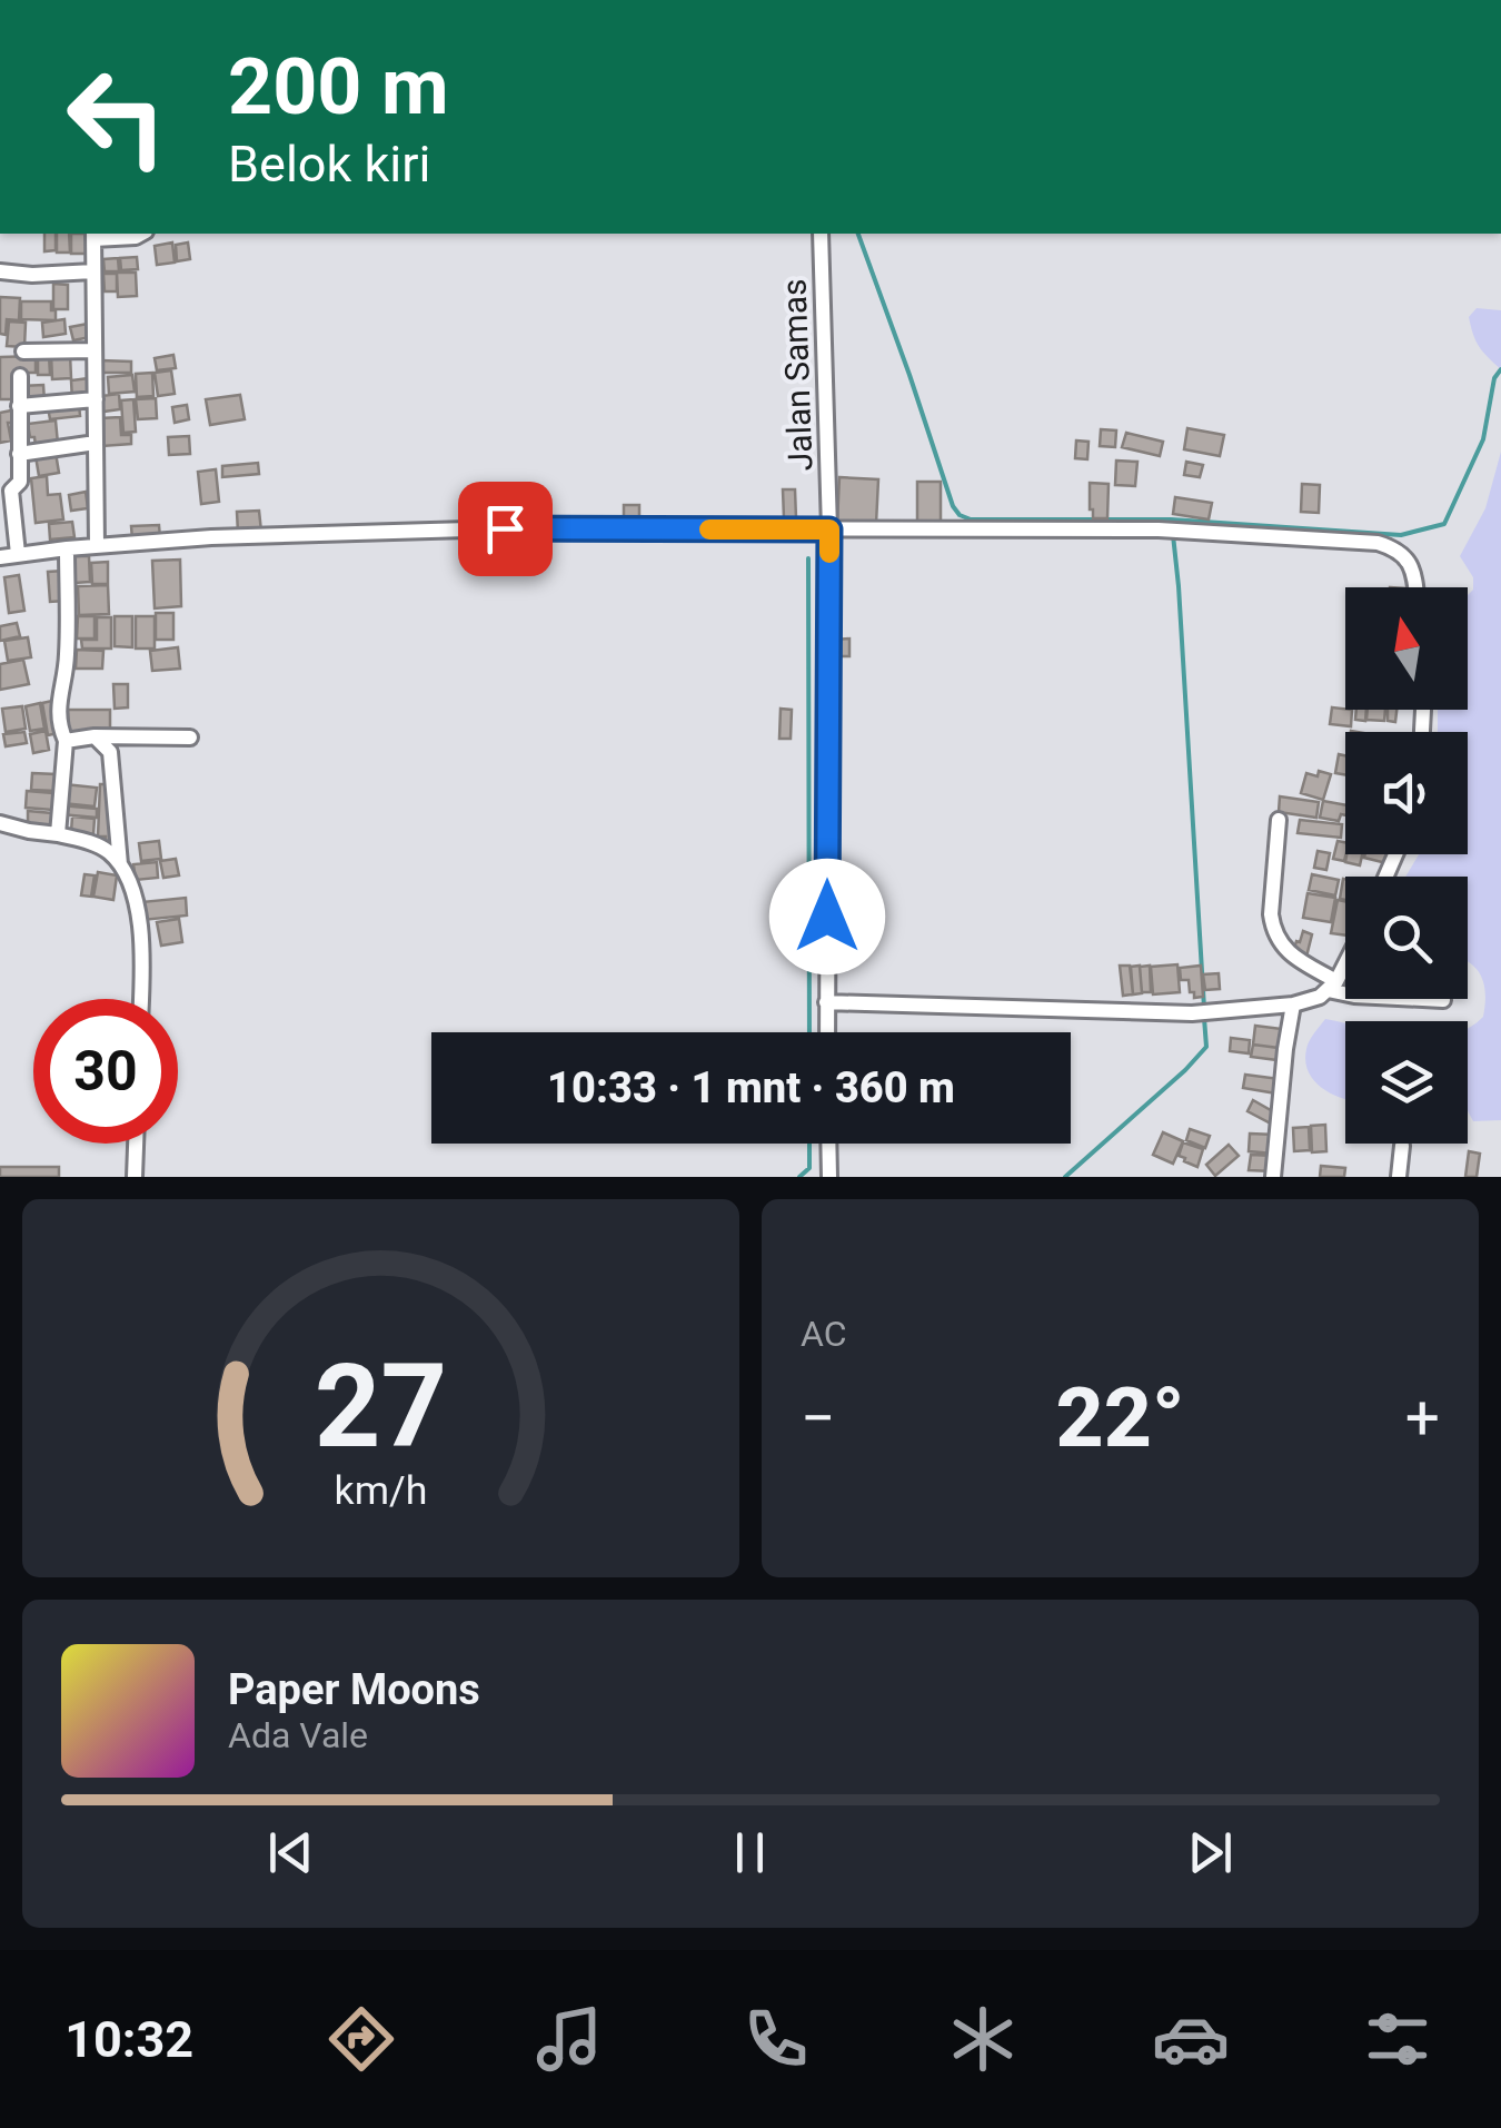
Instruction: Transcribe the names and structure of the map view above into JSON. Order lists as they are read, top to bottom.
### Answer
{
  "streets": {
    "street": ["Jalan Samas"]
  },
  "north": "top",
  "page": {
    "turn": ["200 m", "Belok kiri"],
    "limit": "30",
    "trip": "10:33 · 1 mnt · 360 m",
    "tile": "AC",
    "heat": ["−", "22°", "+"],
    "song": ["Paper Moons", "Ada Vale"],
    "tabs": "10:32",
    "gauge": ["27", "km/h"]
  }
}
